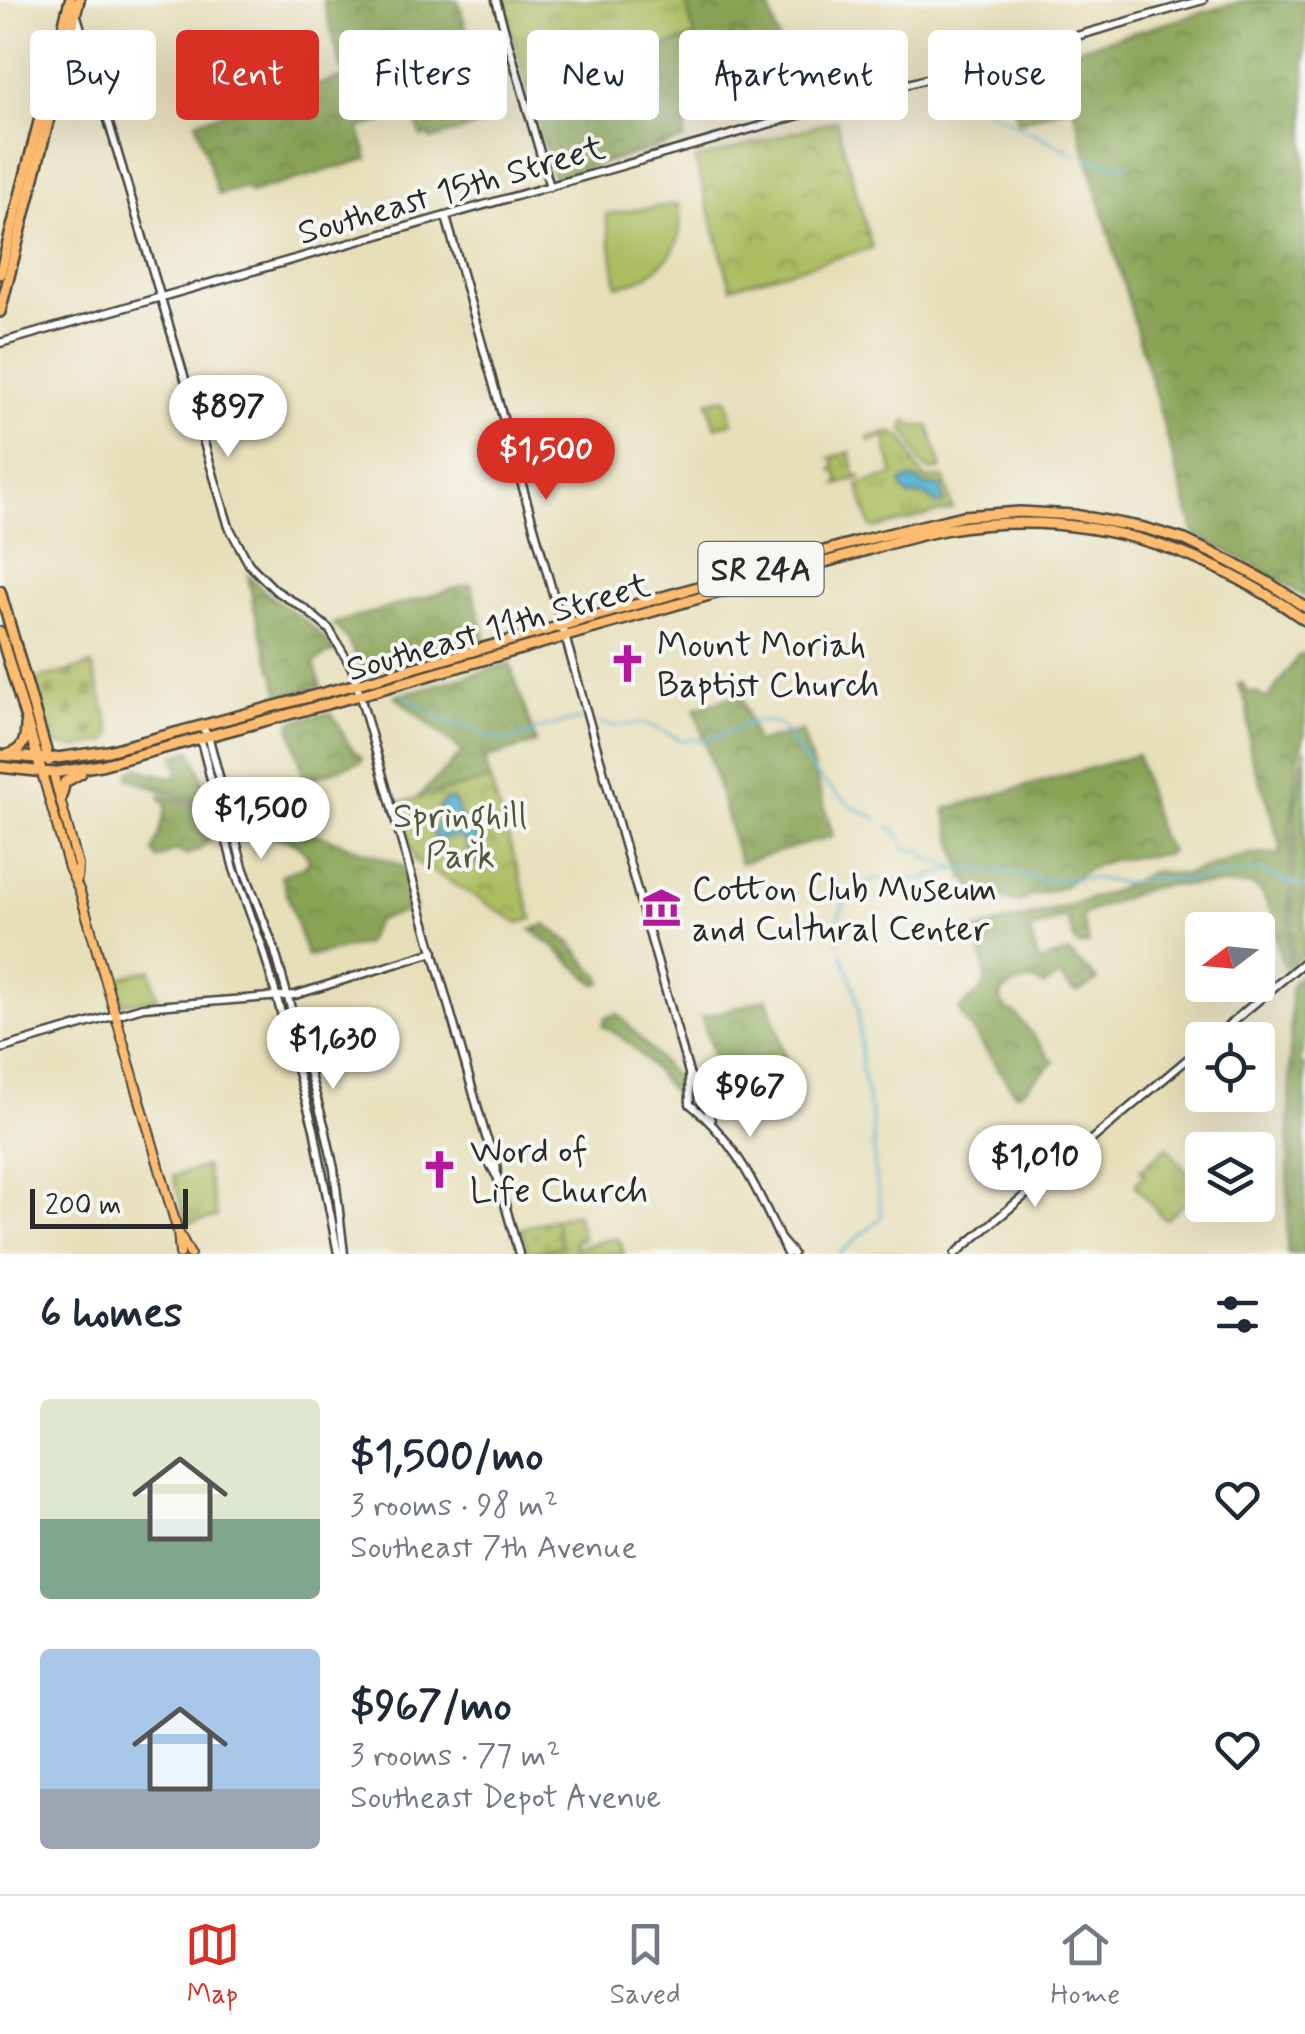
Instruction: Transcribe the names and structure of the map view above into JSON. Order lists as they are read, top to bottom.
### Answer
{
  "streets": {
    "highway": ["SR 24A", "Southeast 11th Street"],
    "street": ["Southeast 15th Street"]
  },
  "crossings": [
    ["SR 24A", "Southeast 11th Street"]
  ],
  "parks": ["Springhill Park"],
  "places": {
    "church": ["Mount Moriah Baptist Church", "Word of Life Church"],
    "museum": ["Cotton Club Museum and Cultural Center"]
  },
  "scale_bar": "200 m",
  "north": "left",
  "page": {
    "chip": [
      "Buy",
      "Rent",
      "Filters",
      "New",
      "Apartment",
      "House"
    ],
    "price": [
      "$897",
      "$1,500",
      "$1,500",
      "$1,630",
      "$967",
      "$1,010"
    ],
    "scale": "200 m",
    "heading": "6 homes",
    "list": [
      {
        "name": "$1,500/mo",
        "note": "3 rooms · 98 m² · Southeast 7th Avenue"
      },
      {
        "name": "$967/mo",
        "note": "3 rooms · 77 m² · Southeast Depot Avenue"
      }
    ],
    "tabs": ["Map", "Saved", "Home"]
  }
}
